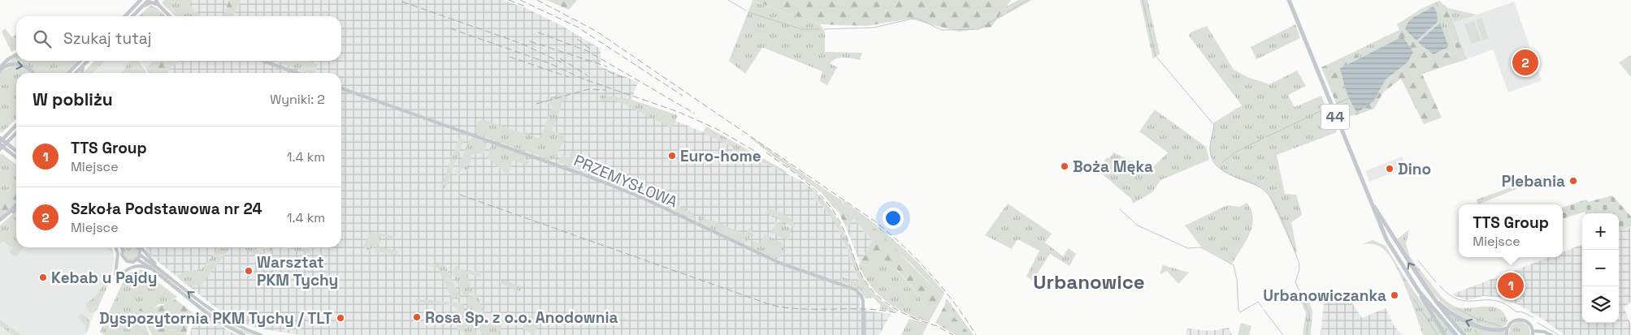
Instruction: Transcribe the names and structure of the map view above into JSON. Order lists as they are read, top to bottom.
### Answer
{
  "streets": {
    "highway": ["44"],
    "street": ["PRZEMYSŁOWA"]
  },
  "districts": ["Urbanowice"],
  "places": [
    "Euro-home",
    "Boża Męka",
    "Dino",
    "Plebania",
    "Warsztat PKM Tychy",
    "Kebab u Pajdy",
    "Urbanowiczanka",
    "Rosa Sp. z o.o. Anodownia",
    "Dyspozytornia PKM Tychy / TLT"
  ],
  "page": {
    "search": "Szukaj tutaj",
    "pins": ["2", "1"],
    "heading": ["W pobliżu", "Wyniki: 2"],
    "list": [
      {
        "mark": "1",
        "name": "TTS Group",
        "note": "Miejsce",
        "value": "1.4 km"
      },
      {
        "mark": "2",
        "name": "Szkoła Podstawowa nr 24",
        "note": "Miejsce",
        "value": "1.4 km"
      }
    ],
    "popup": ["TTS Group", "Miejsce"],
    "map_buttons": ["+", "−"]
  }
}
